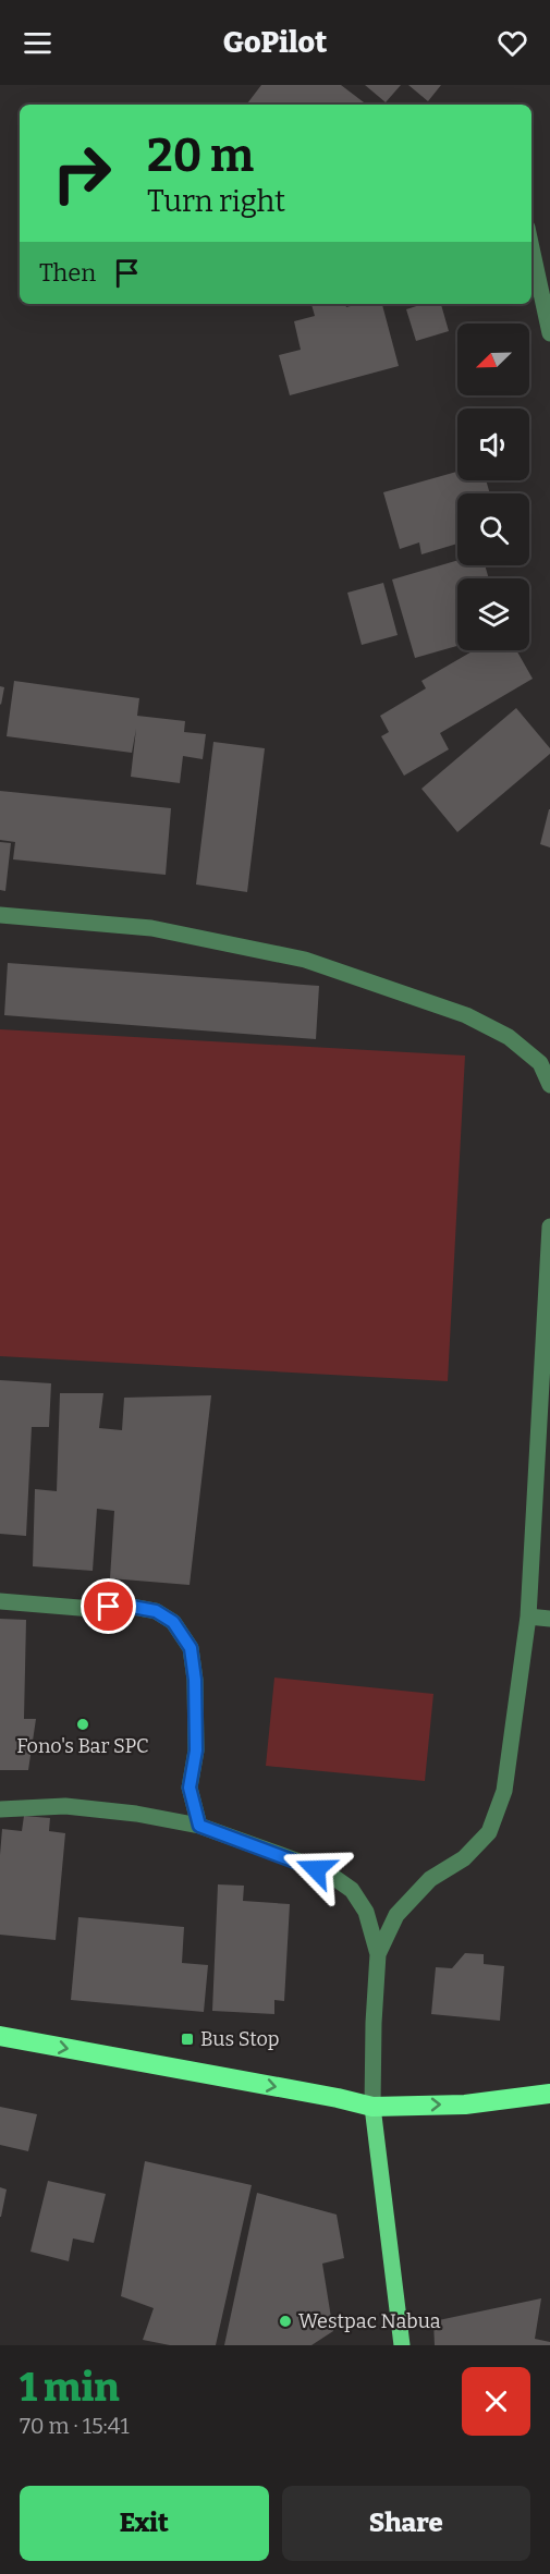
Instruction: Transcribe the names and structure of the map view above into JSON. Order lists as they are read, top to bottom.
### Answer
{
  "places": {
    "other": ["Fono's Bar SPC", "Westpac Nabua"],
    "transit": ["Bus Stop"]
  },
  "north": "bottom left",
  "page": {
    "header": "GoPilot",
    "turn": ["20 m", "Turn right"],
    "then": "Then",
    "heading": ["1 min", "70 m · 15:41"],
    "buttons": ["Exit", "Share"]
  }
}
